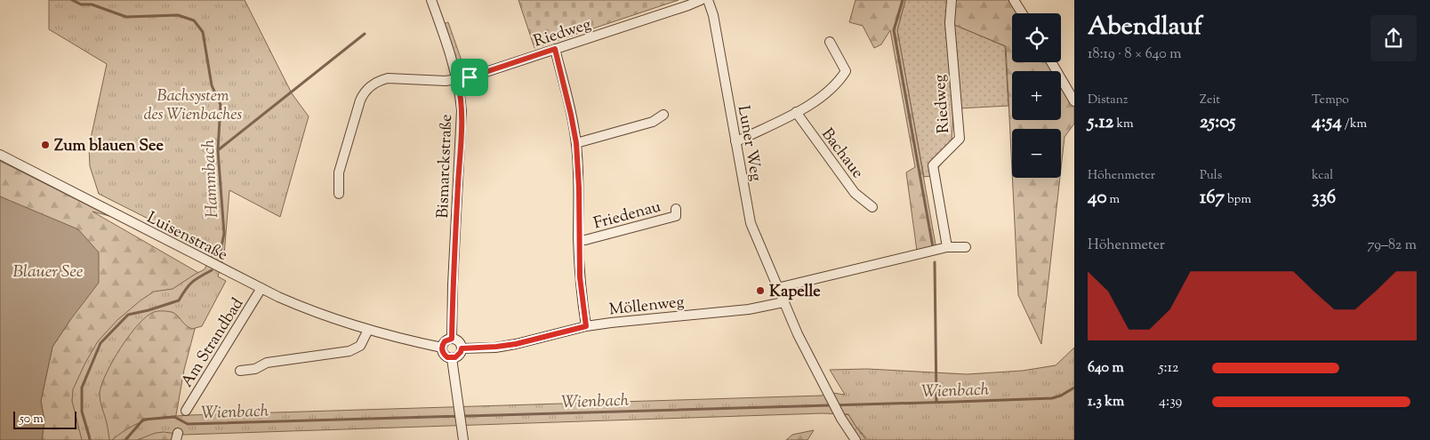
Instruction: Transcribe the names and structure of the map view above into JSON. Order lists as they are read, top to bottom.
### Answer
{
  "streets": {
    "street": [
      "Riedweg",
      "Luner Weg",
      "Bachaue",
      "Bismarckstraße",
      "Friedenau",
      "Luisenstraße",
      "Möllenweg",
      "Am Strandbad"
    ]
  },
  "crossings": [
    ["Riedweg", "Bismarckstraße"],
    ["Riedweg", "Friedenau"],
    ["Luner Weg", "Möllenweg"],
    ["Bismarckstraße", "Luisenstraße"],
    ["Bismarckstraße", "Möllenweg"],
    ["Friedenau", "Möllenweg"],
    ["Luisenstraße", "Möllenweg"],
    ["Luisenstraße", "Am Strandbad"]
  ],
  "water": ["Hammbach", "Blauer See", "Wienbach"],
  "parks": ["Bachsystem des Wienbaches"],
  "places": ["Zum blauen See", "Kapelle"],
  "scale_bar": "50 m",
  "page": {
    "heading": ["Abendlauf", "18:19 · 8 × 640 m"],
    "map_buttons": ["+", "−"],
    "stats": [
      ["Distanz", "5.12 km"],
      ["Zeit", "25:05"],
      ["Tempo", "4:54 /km"],
      ["Höhenmeter", "40 m"],
      ["Puls", "167 bpm"],
      ["kcal", "336"]
    ],
    "chart": ["Höhenmeter", "79–82 m"],
    "list": [
      {
        "name": "640 m",
        "note": "5:12"
      },
      {
        "name": "1.3 km",
        "note": "4:39"
      }
    ],
    "scale": "50 m"
  }
}
